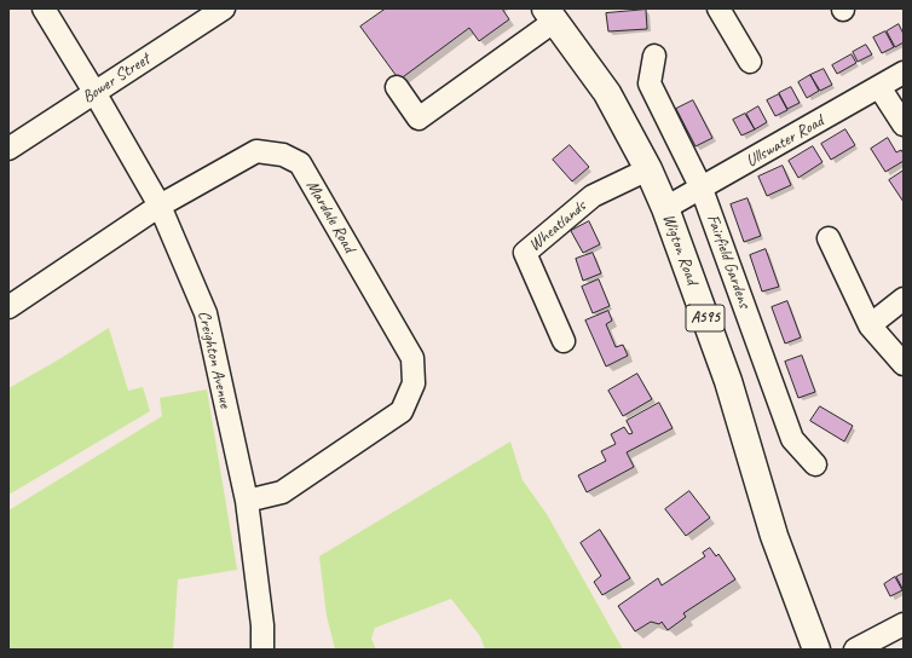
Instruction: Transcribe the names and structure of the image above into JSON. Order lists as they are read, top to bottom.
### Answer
{
  "streets": {
    "main road": ["Wigton Road", "A595"],
    "street": [
      "Bower Street",
      "Ullswater Road",
      "Mardale Road",
      "Wheatlands",
      "Fairfield Gardens",
      "Creighton Avenue"
    ]
  },
  "crossings": [
    ["Bower Street", "Creighton Avenue"],
    ["Ullswater Road", "Wigton Road"],
    ["Ullswater Road", "Fairfield Gardens"],
    ["Mardale Road", "Creighton Avenue"],
    ["Wheatlands", "Wigton Road"]
  ]
}
